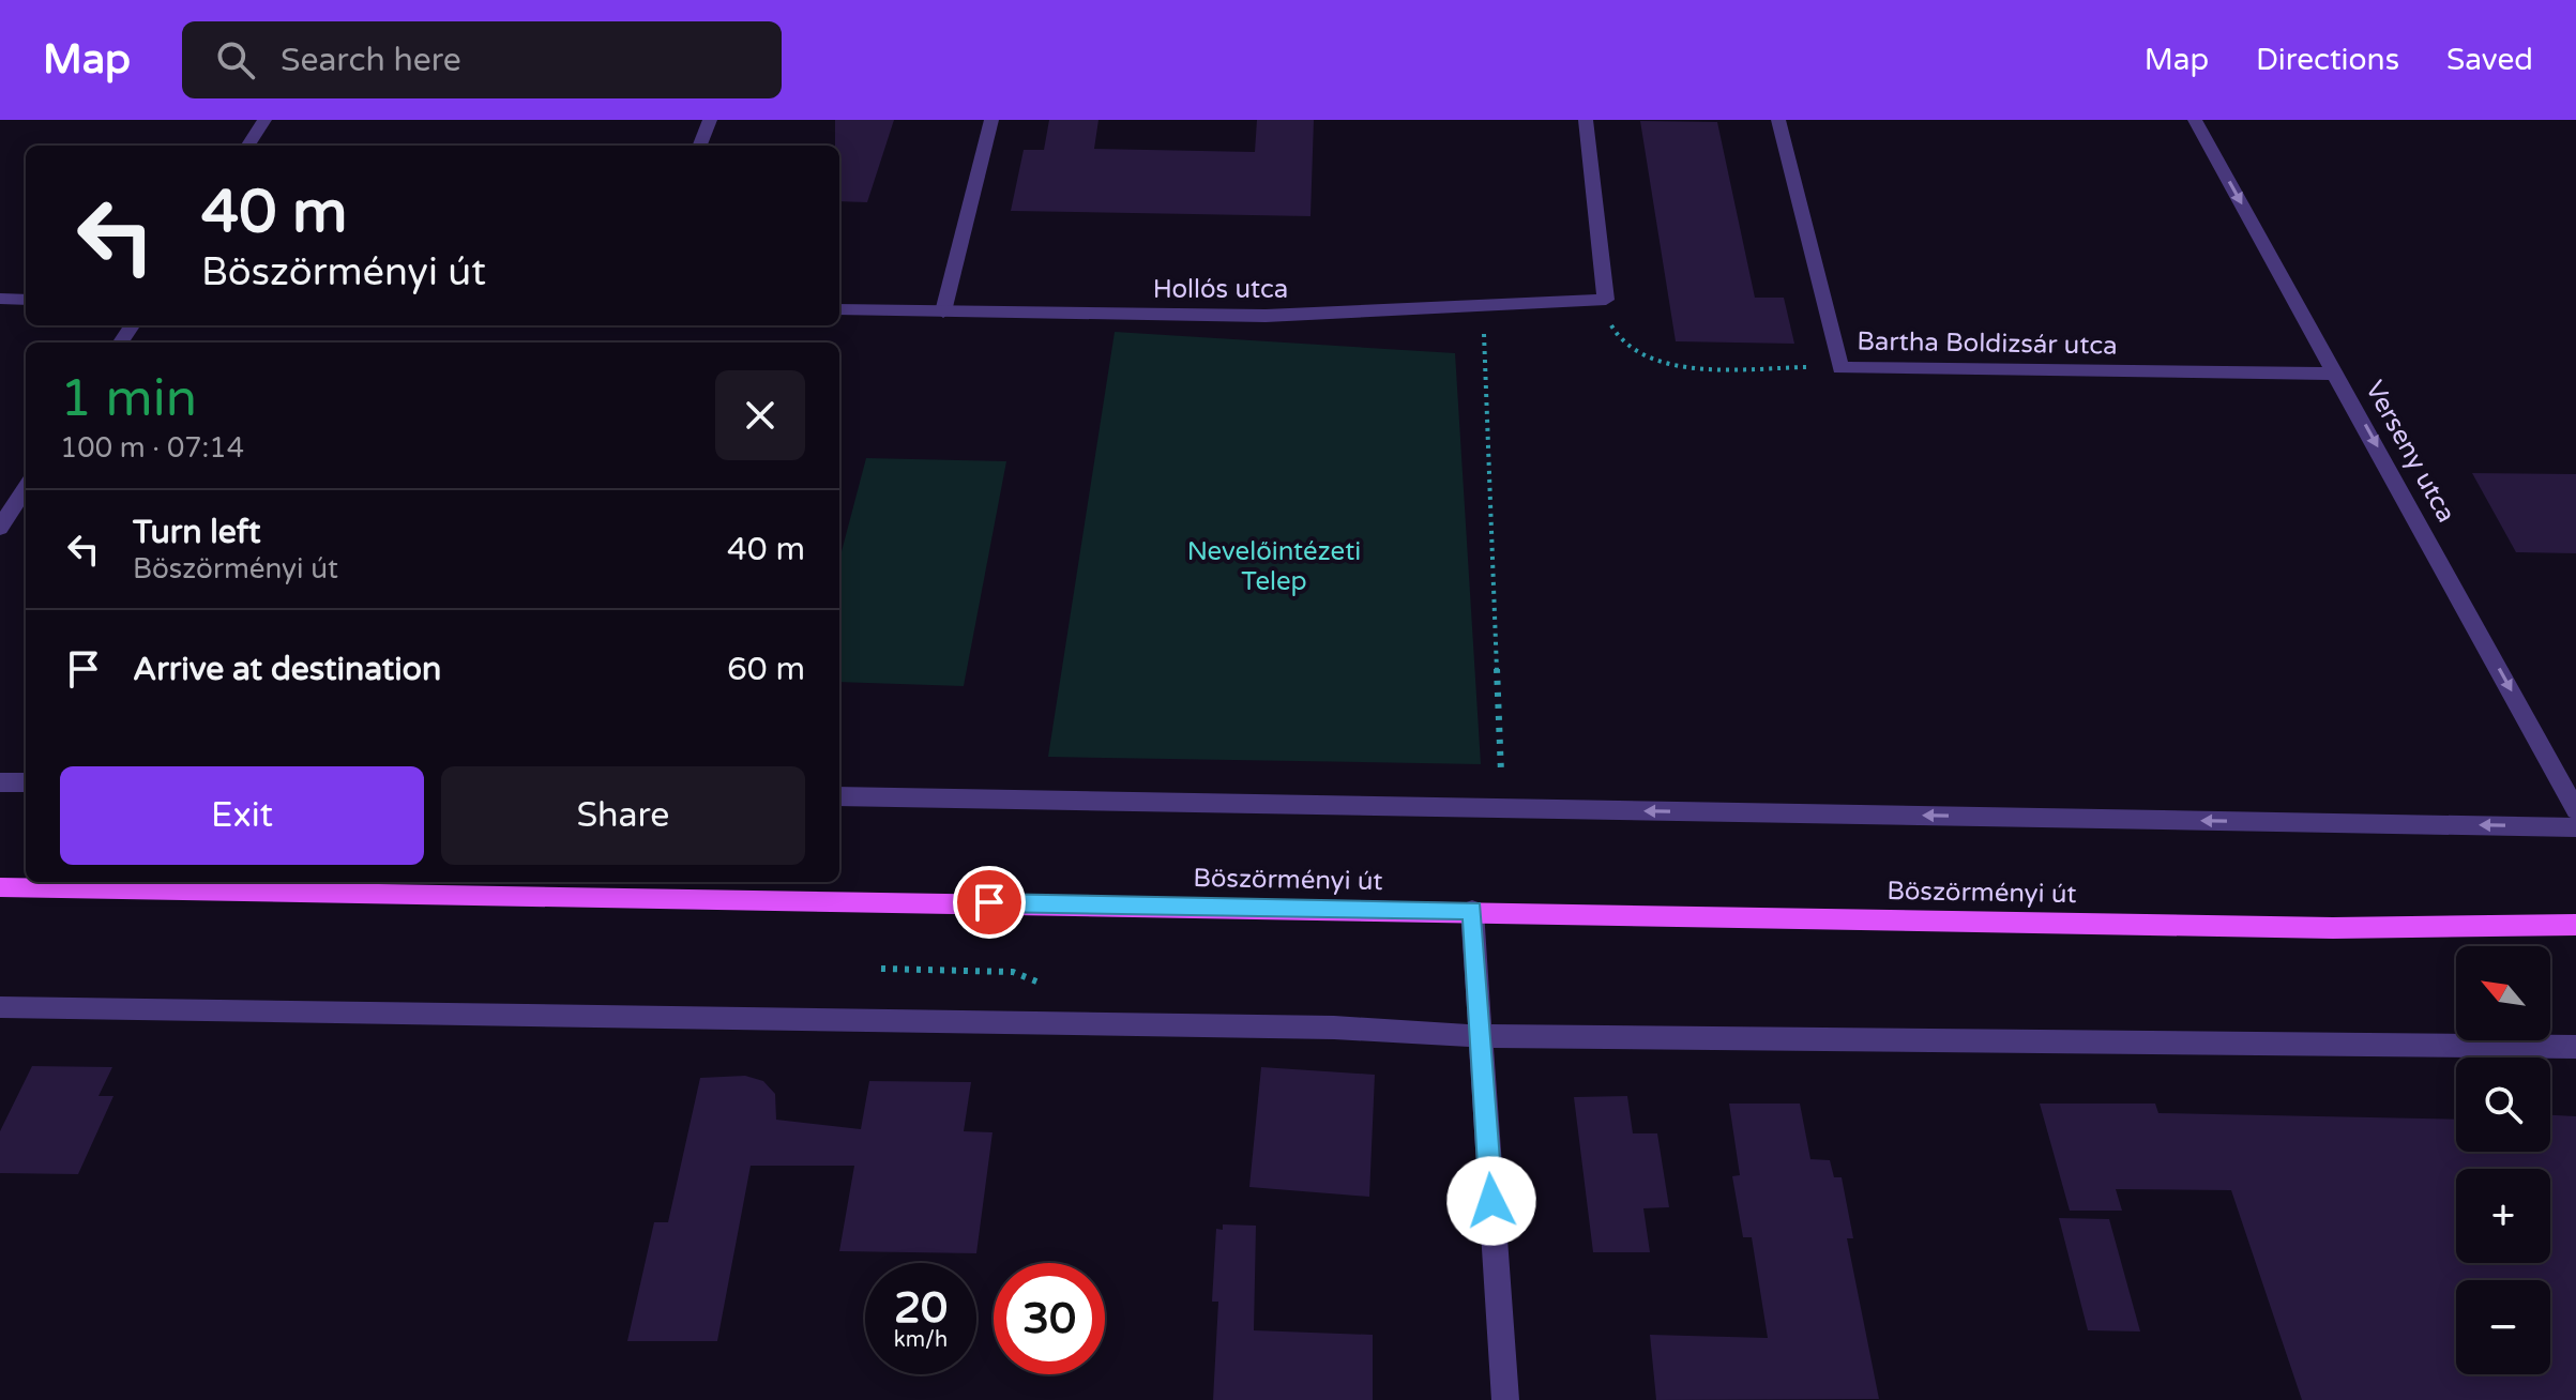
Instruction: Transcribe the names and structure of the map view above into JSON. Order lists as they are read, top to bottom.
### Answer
{
  "streets": {
    "main road": ["Böszörményi út"],
    "street": ["Hollós utca", "Bartha Boldizsár utca", "Verseny utca"]
  },
  "crossings": [
    ["Bartha Boldizsár utca", "Verseny utca"]
  ],
  "one_way": ["Verseny utca"],
  "parks": ["Nevelőintézeti Telep"],
  "north": "top left",
  "page": {
    "header": "Map",
    "search": "Search here",
    "nav": ["Map", "Directions", "Saved"],
    "turn": ["40 m", "Böszörményi út"],
    "heading": ["1 min", "100 m · 07:14"],
    "list": [
      {
        "name": "Turn left",
        "note": "Böszörményi út",
        "value": "40 m"
      },
      {
        "name": "Arrive at destination",
        "value": "60 m"
      }
    ],
    "buttons": ["Exit", "Share"],
    "map_buttons": ["+", "−"],
    "speed": "20 km/h",
    "limit": "30"
  }
}
